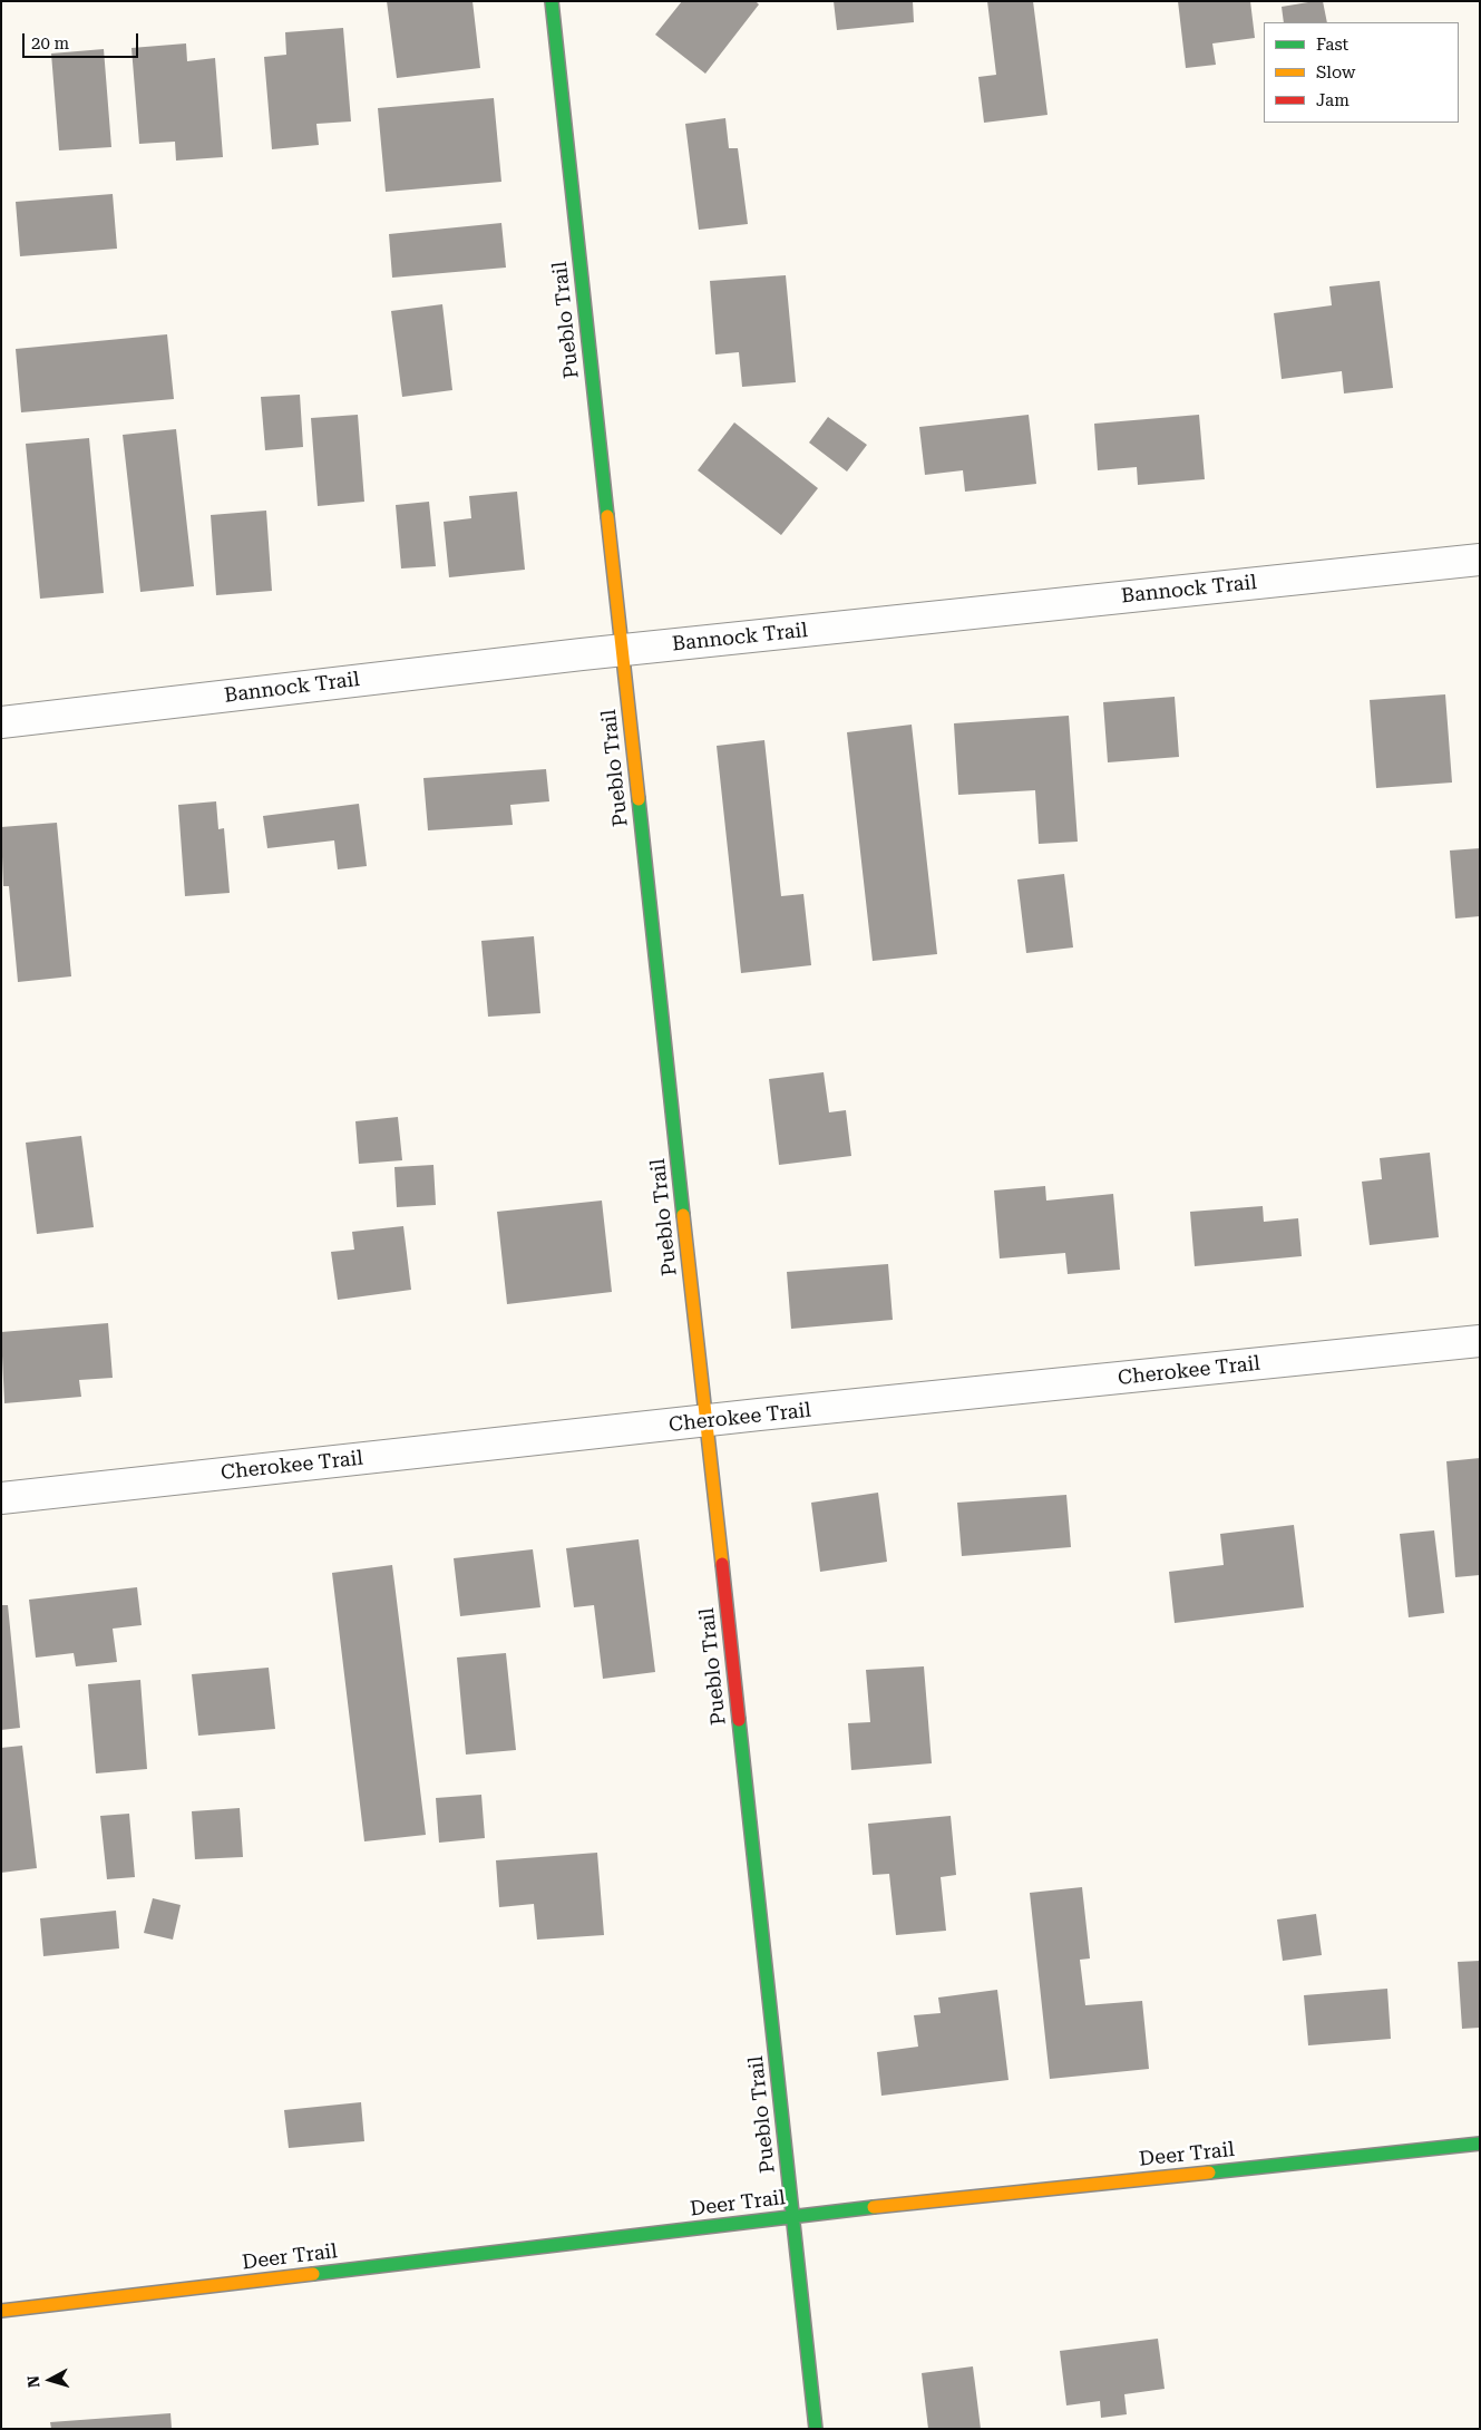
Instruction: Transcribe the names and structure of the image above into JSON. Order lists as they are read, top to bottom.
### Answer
{
  "streets": {
    "street": [
      "Pueblo Trail",
      "Bannock Trail",
      "Cherokee Trail",
      "Deer Trail"
    ]
  },
  "crossings": [
    ["Pueblo Trail", "Bannock Trail"],
    ["Pueblo Trail", "Cherokee Trail"],
    ["Pueblo Trail", "Deer Trail"]
  ],
  "legend": ["Fast", "Slow", "Jam"],
  "scale_bar": "20 m",
  "north": "left"
}
